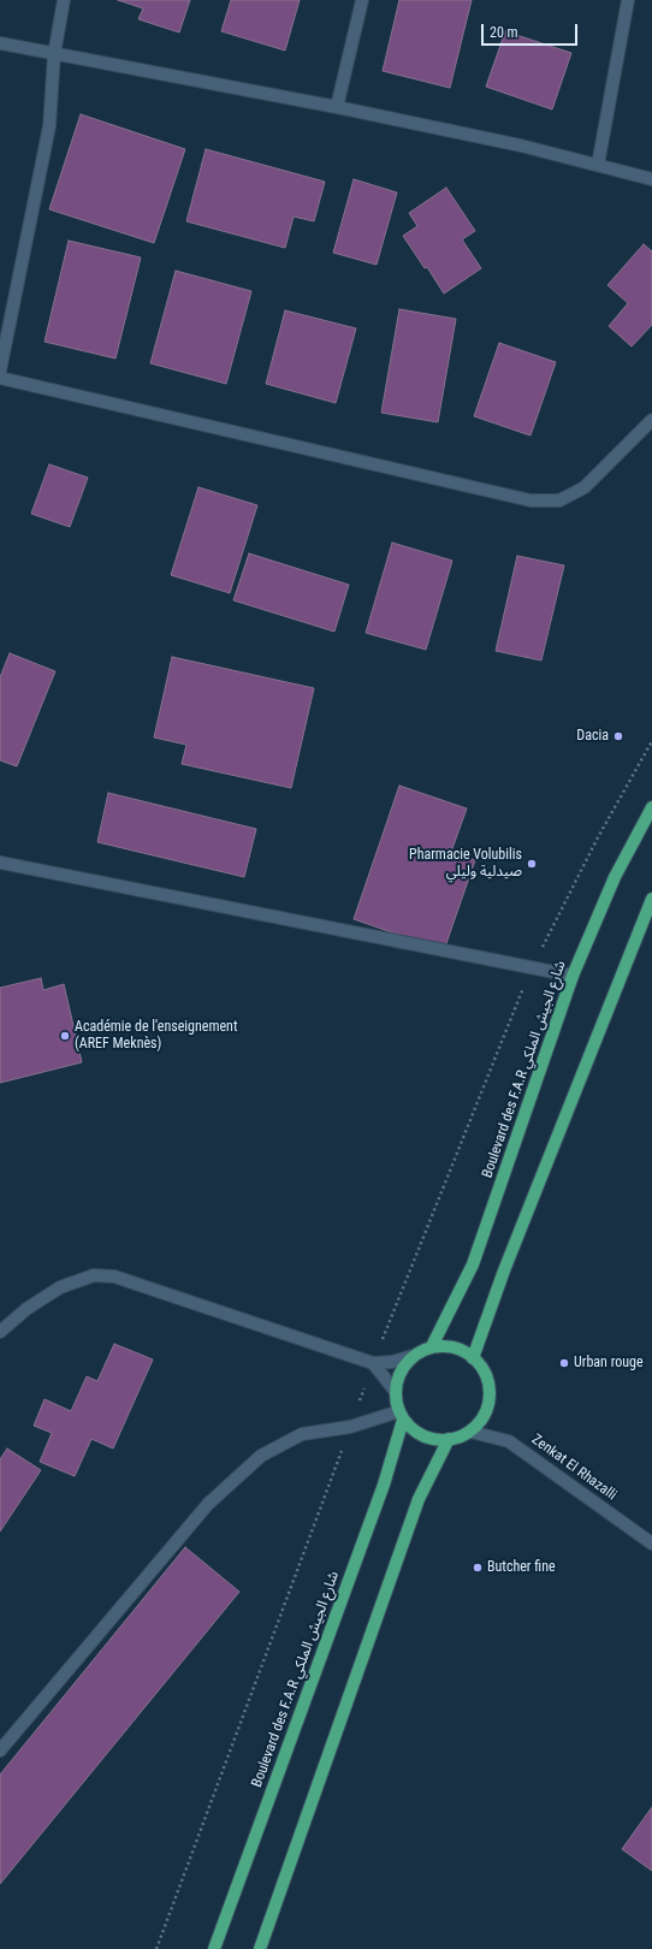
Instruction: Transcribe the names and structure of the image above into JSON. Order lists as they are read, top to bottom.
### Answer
{
  "streets": {
    "main road": ["Boulevard des F.A.R شارع الجيش الملكي"],
    "street": ["Zenkat El Rhazalli"]
  },
  "crossings": [
    ["Boulevard des F.A.R شارع الجيش الملكي", "Zenkat El Rhazalli"]
  ],
  "places": [
    "Dacia",
    "Pharmacie Volubilis صيدلية وليلي",
    "Académie de l'enseignement (AREF Meknès)",
    "Urban rouge",
    "Butcher fine"
  ],
  "scale_bar": "20 m"
}
